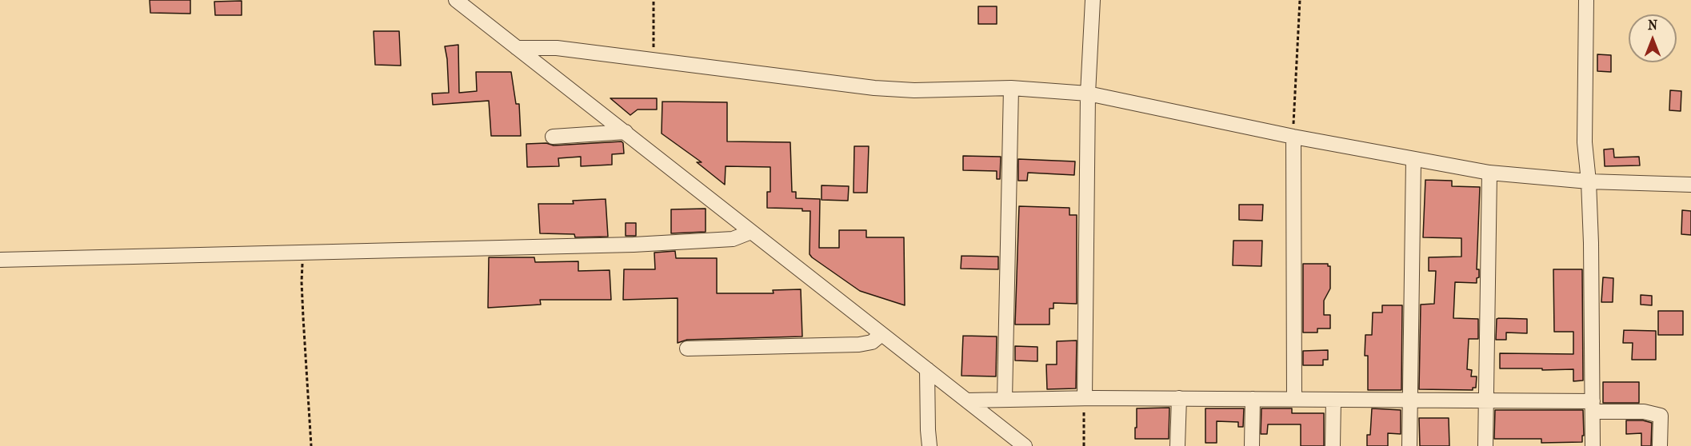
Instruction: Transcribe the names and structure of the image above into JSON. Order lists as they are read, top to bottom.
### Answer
{
  "north": "top"
}
